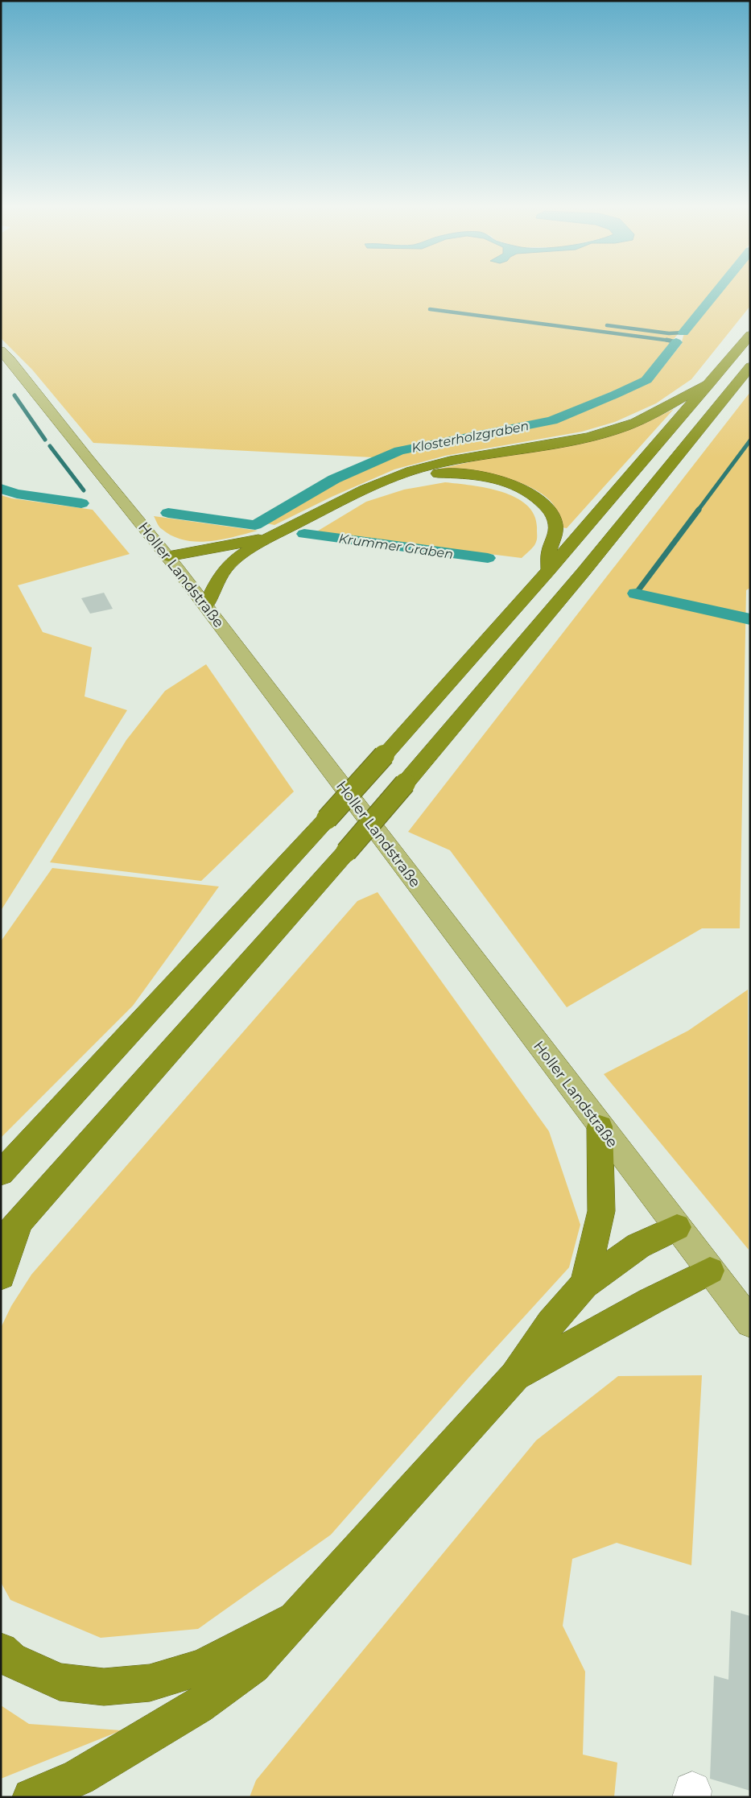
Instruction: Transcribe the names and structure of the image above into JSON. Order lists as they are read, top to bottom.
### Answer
{
  "streets": {
    "main road": ["Holler Landstraße"]
  },
  "water": ["Klosterholzgraben", "Krummer Graben"]
}
